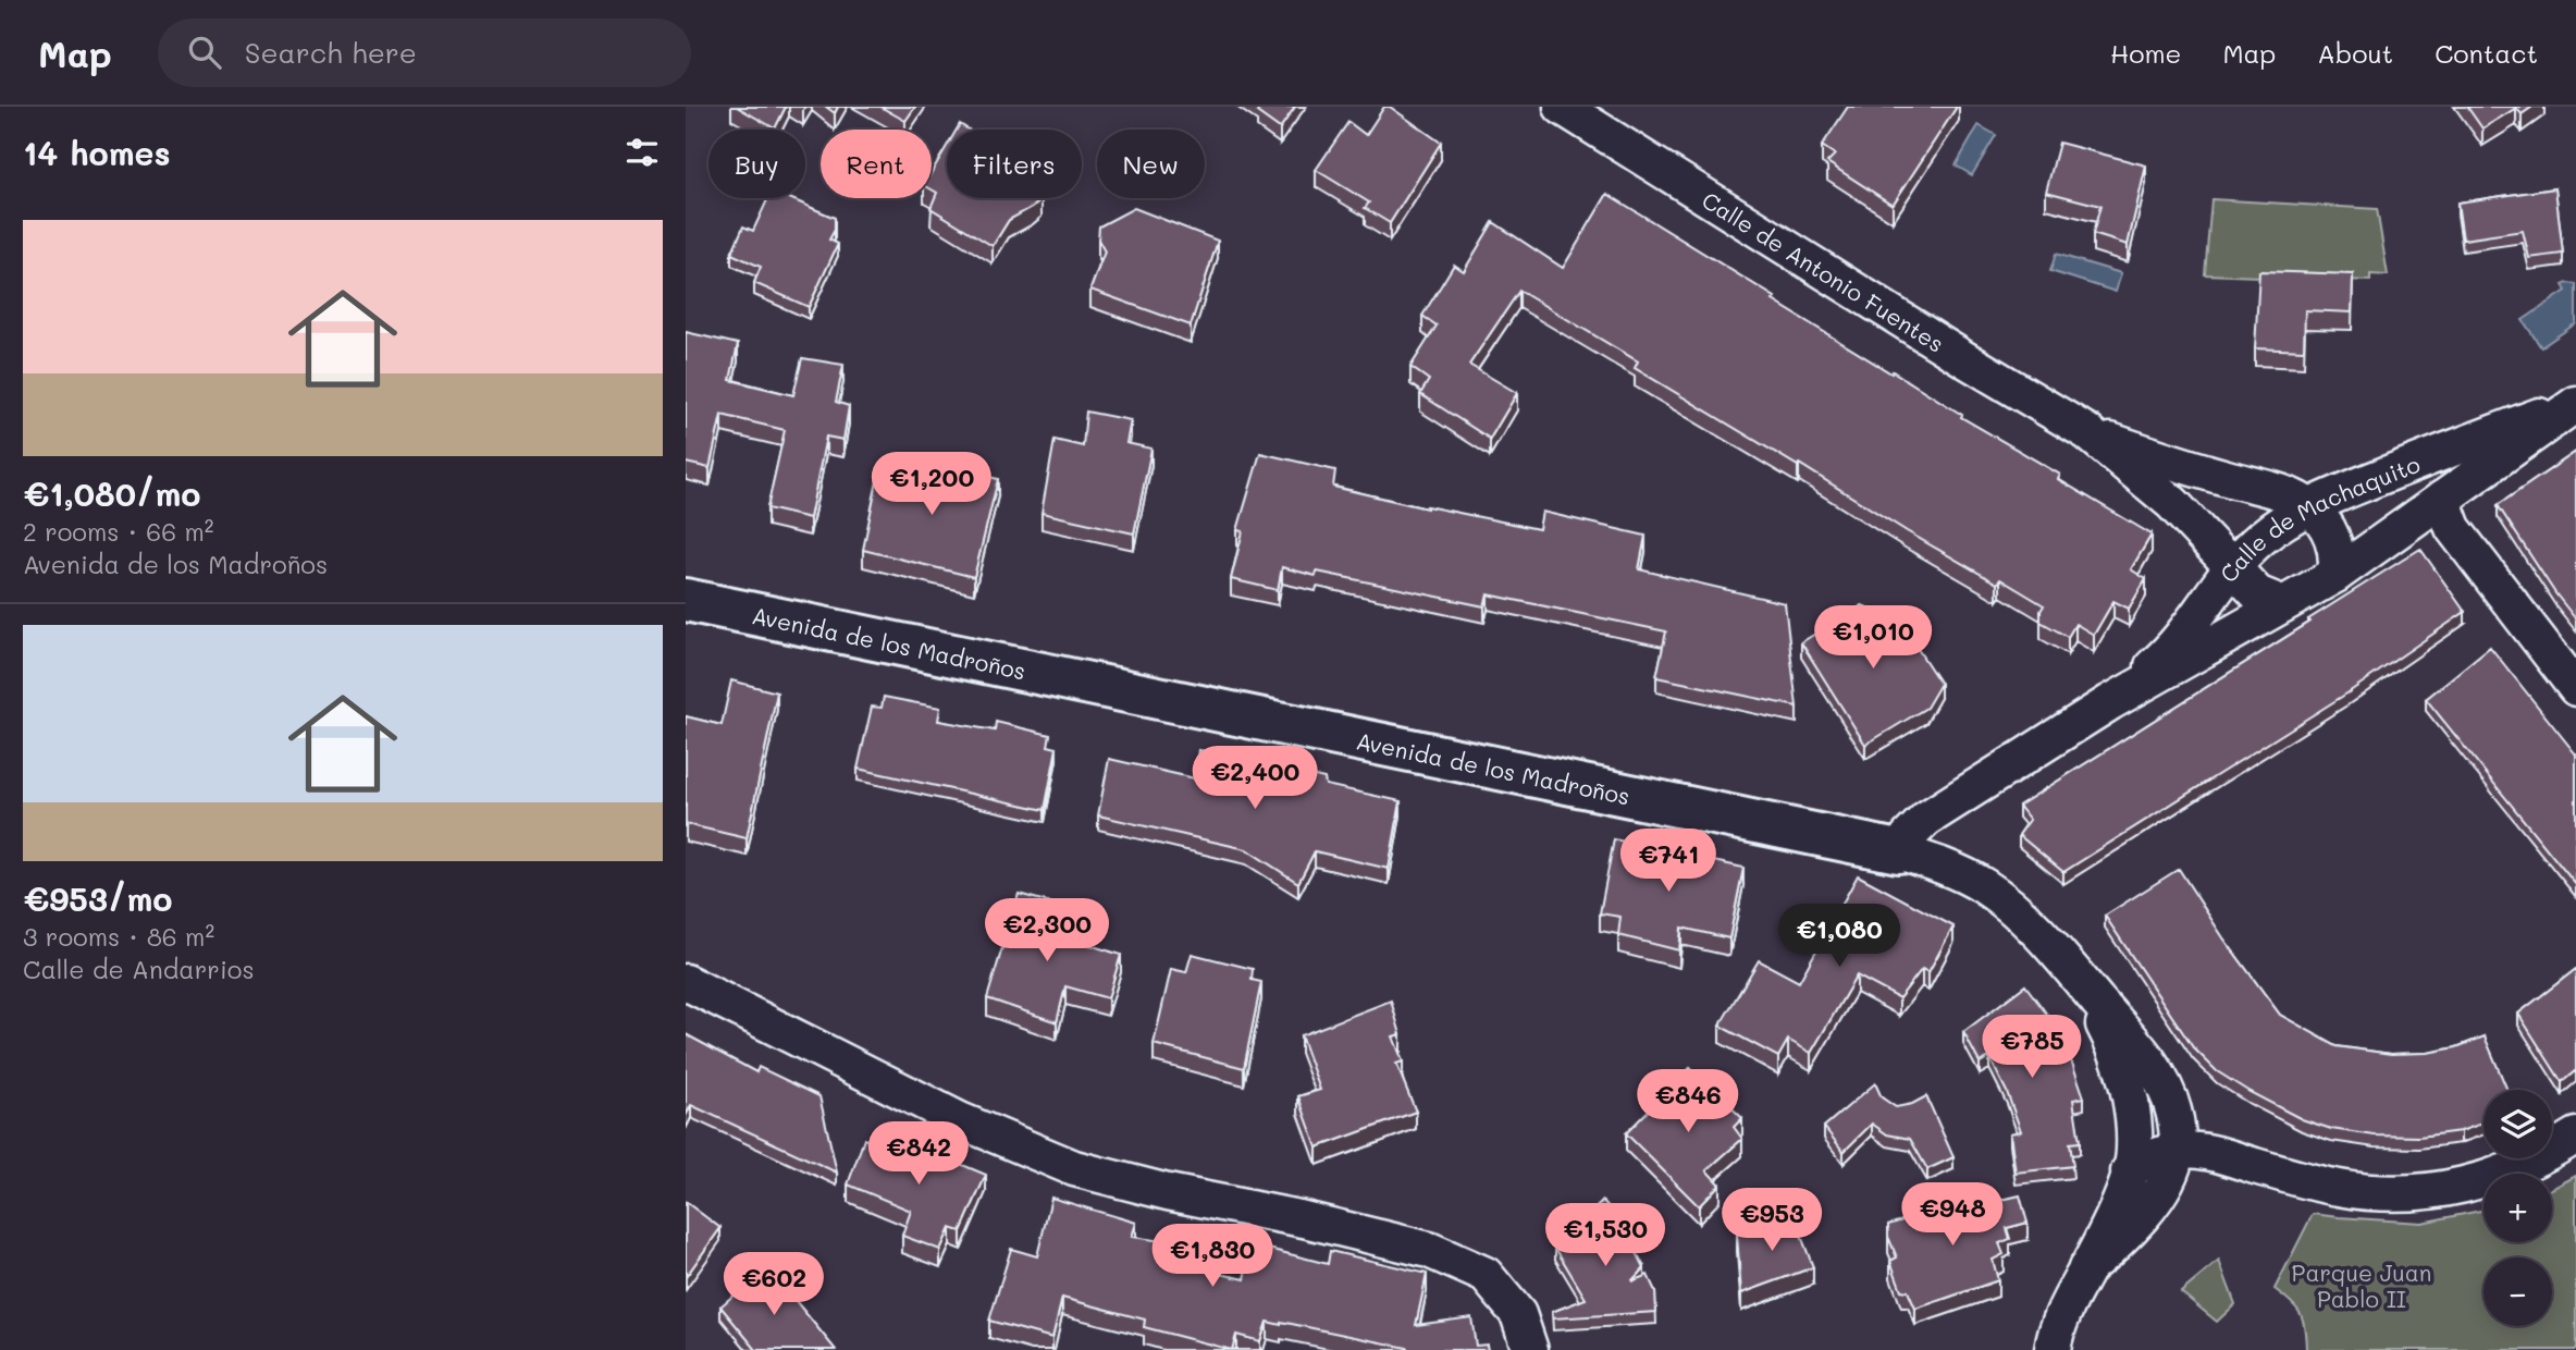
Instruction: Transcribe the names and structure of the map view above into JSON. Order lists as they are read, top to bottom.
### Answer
{
  "streets": {
    "street": ["Calle de Antonio Fuentes", "Calle de Machaquito", "Avenida de los Madroños"]
  },
  "crossings": [
    ["Calle de Antonio Fuentes", "Calle de Machaquito"],
    ["Calle de Machaquito", "Avenida de los Madroños"]
  ],
  "parks": ["Parque Juan Pablo II"],
  "page": {
    "header": "Map",
    "search": "Search here",
    "nav": [
      "Home",
      "Map",
      "About",
      "Contact"
    ],
    "heading": "14 homes",
    "chip": [
      "Buy",
      "Rent",
      "Filters",
      "New"
    ],
    "list": [
      {
        "name": "€1,080/mo",
        "note": "2 rooms · 66 m² · Avenida de los Madroños"
      },
      {
        "name": "€953/mo",
        "note": "3 rooms · 86 m² · Calle de Andarrios"
      }
    ],
    "price": [
      "€1,200",
      "€1,010",
      "€2,400",
      "€741",
      "€2,300",
      "€1,080",
      "€785",
      "€846",
      "€842",
      "€948",
      "€953",
      "€1,530",
      "€1,830",
      "€602"
    ],
    "map_buttons": ["+", "−"]
  }
}
